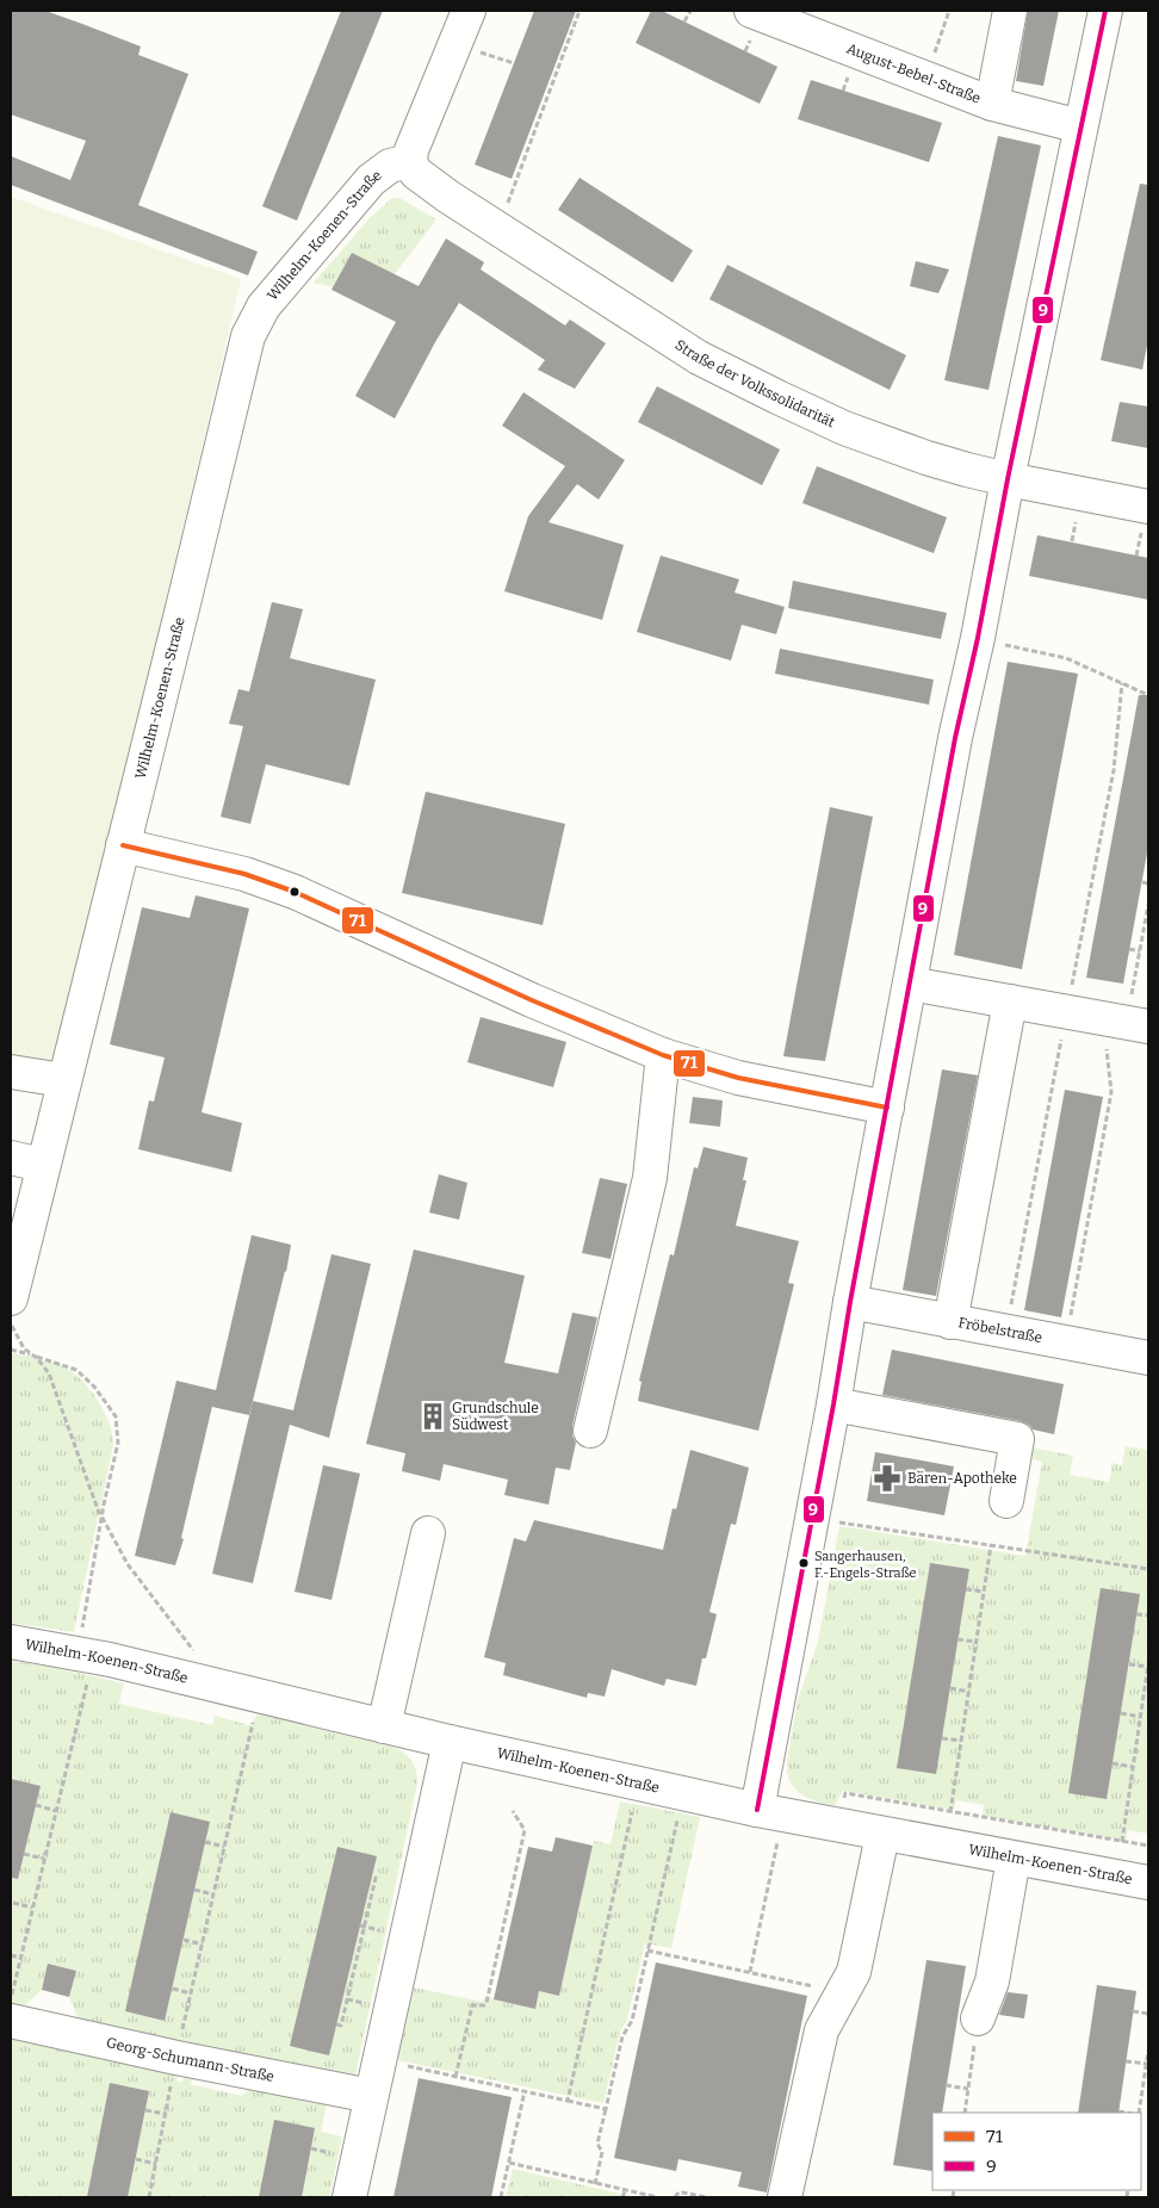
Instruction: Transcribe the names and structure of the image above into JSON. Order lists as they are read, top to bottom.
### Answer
{
  "streets": {
    "street": [
      "August-Bebel-Straße",
      "Wilhelm-Koenen-Straße",
      "Straße der Volkssolidarität",
      "Fröbelstraße",
      "Georg-Schumann-Straße"
    ]
  },
  "crossings": [
    ["Wilhelm-Koenen-Straße", "Straße der Volkssolidarität"]
  ],
  "places": {
    "building": ["Grundschule Südwest"],
    "pharmacy": ["Bären-Apotheke"],
    "other": ["Sangerhausen, F.-Engels-Straße"]
  },
  "lines": ["transit line 9", "transit line 71"],
  "legend": ["71", "9"]
}
